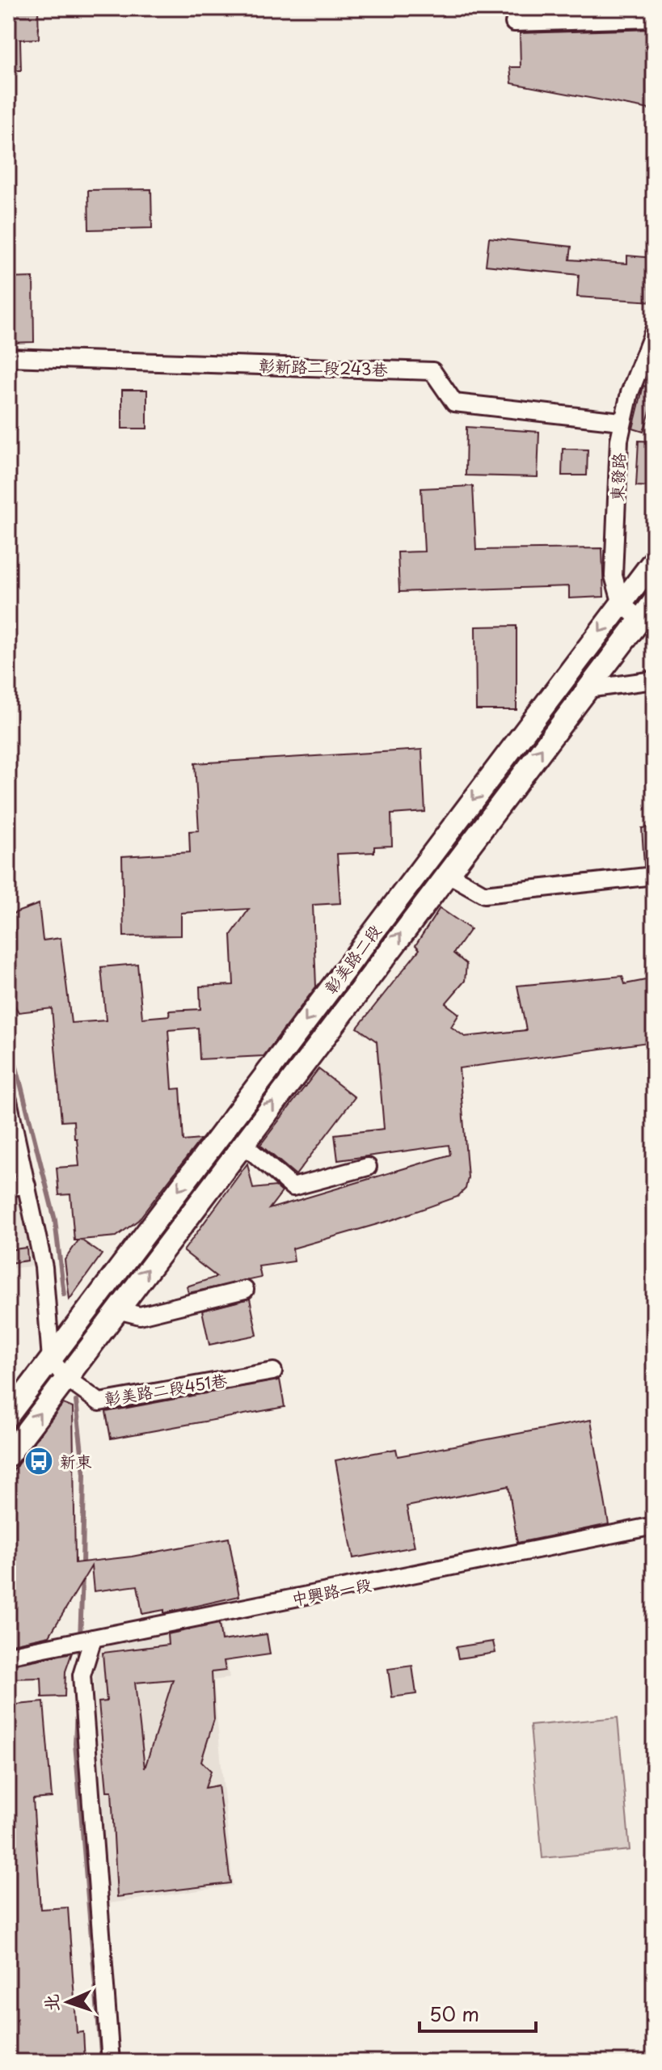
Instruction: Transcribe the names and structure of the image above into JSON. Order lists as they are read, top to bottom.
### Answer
{
  "streets": {
    "main road": ["彰美路二段"],
    "street": [
      "彰新路二段243巷",
      "東發路",
      "彰美路二段451巷",
      "中興路一段"
    ]
  },
  "crossings": [
    ["彰新路二段243巷", "東發路"],
    ["東發路", "彰美路二段"],
    ["彰美路二段", "彰美路二段451巷"]
  ],
  "places": {
    "bus stop": ["新東"]
  },
  "scale_bar": "50 m",
  "north": "left"
}
